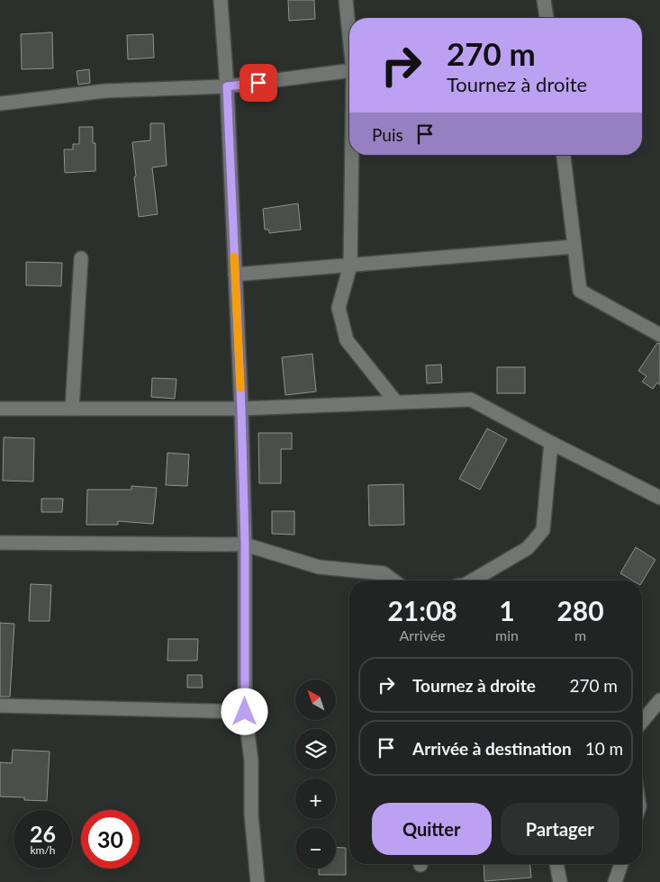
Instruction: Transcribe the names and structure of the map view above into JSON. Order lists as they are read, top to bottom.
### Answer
{
  "north": "top left",
  "page": {
    "turn": ["270 m", "Tournez à droite"],
    "then": "Puis",
    "eta": [
      "21:08",
      "Arrivée",
      "1",
      "min",
      "280",
      "m"
    ],
    "list": [
      {
        "name": "Tournez à droite",
        "value": "270 m"
      },
      {
        "name": "Arrivée à destination",
        "value": "10 m"
      }
    ],
    "map_buttons": ["+", "−"],
    "buttons": ["Quitter", "Partager"],
    "speed": "26 km/h",
    "limit": "30"
  }
}
